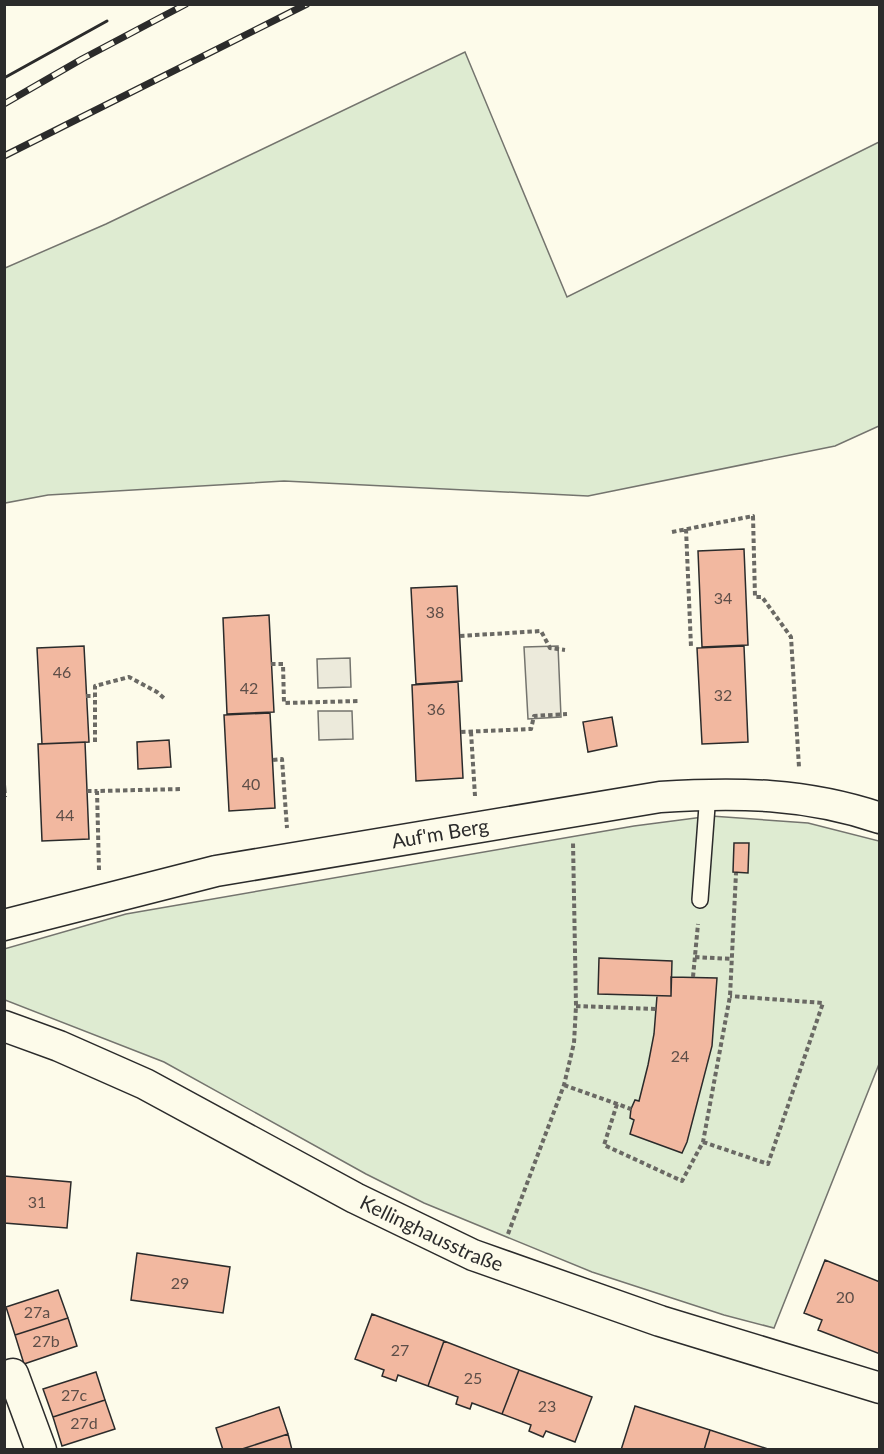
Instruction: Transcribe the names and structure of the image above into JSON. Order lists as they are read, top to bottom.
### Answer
{
  "streets": {
    "street": ["Auf'm Berg", "Kellinghausstraße"]
  },
  "house_numbers": [
    "34",
    "38",
    "46",
    "42",
    "32",
    "36",
    "40",
    "44",
    "24",
    "31",
    "29",
    "20",
    "27a",
    "27b",
    "27",
    "25",
    "27c",
    "23",
    "27d"
  ]
}
